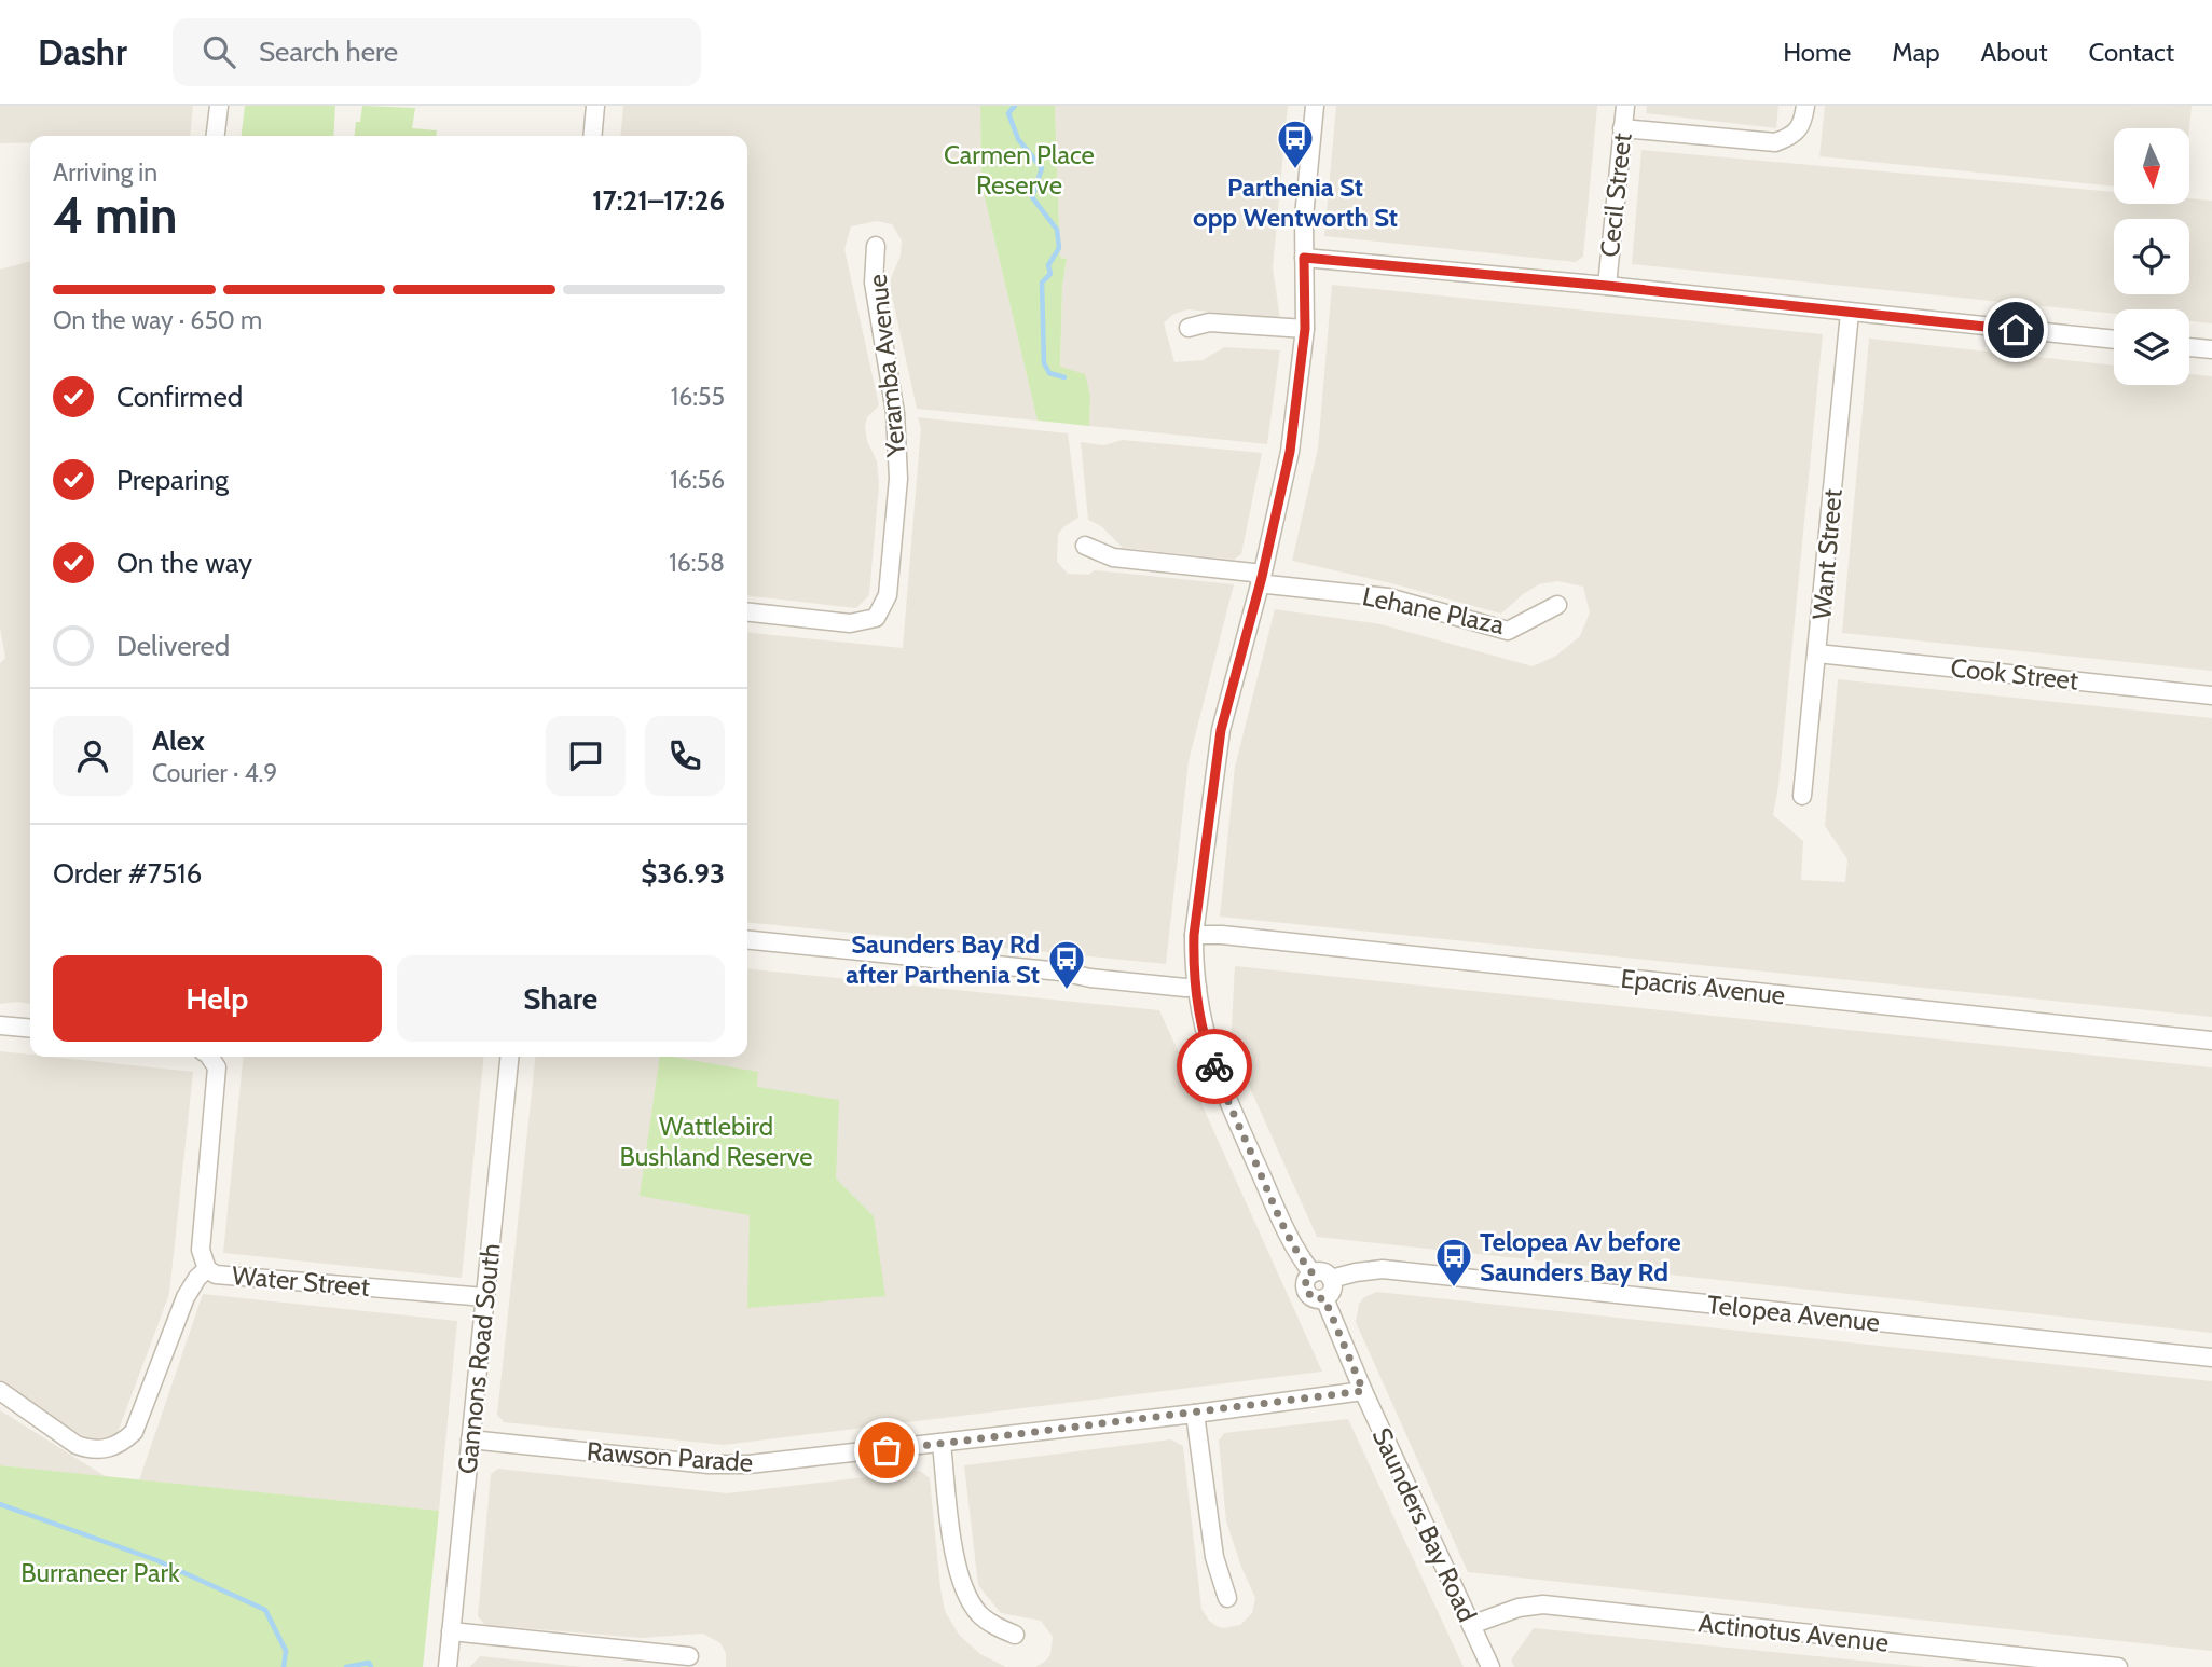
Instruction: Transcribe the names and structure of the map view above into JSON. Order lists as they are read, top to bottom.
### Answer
{
  "streets": {
    "street": [
      "Cecil Street",
      "Yeramba Avenue",
      "Want Street",
      "Lehane Plaza",
      "Cook Street",
      "Epacris Avenue",
      "Water Street",
      "Telopea Avenue",
      "Gannons Road South",
      "Rawson Parade",
      "Saunders Bay Road",
      "Actinotus Avenue"
    ]
  },
  "crossings": [
    ["Want Street", "Cook Street"],
    ["Water Street", "Gannons Road South"],
    ["Telopea Avenue", "Saunders Bay Road"],
    ["Gannons Road South", "Rawson Parade"],
    ["Rawson Parade", "Saunders Bay Road"],
    ["Saunders Bay Road", "Actinotus Avenue"]
  ],
  "parks": ["Carmen Place Reserve", "Wattlebird Bushland Reserve", "Burraneer Park"],
  "places": {
    "bus stop": ["Parthenia St opp Wentworth St", "Saunders Bay Rd after Parthenia St", "Telopea Av before Saunders Bay Rd"]
  },
  "north": "bottom",
  "page": {
    "header": "Dashr",
    "search": "Search here",
    "nav": [
      "Home",
      "Map",
      "About",
      "Contact"
    ],
    "heading": ["4 min", "Arriving in", "17:21–17:26"],
    "panel": [
      "Alex",
      "Courier · 4.9",
      "Order #7516",
      "$36.93"
    ],
    "bar": "On the way · 650 m",
    "list": [
      ["Confirmed", "16:55"],
      ["Preparing", "16:56"],
      ["On the way", "16:58"],
      "Delivered"
    ],
    "buttons": ["Help", "Share"]
  }
}
